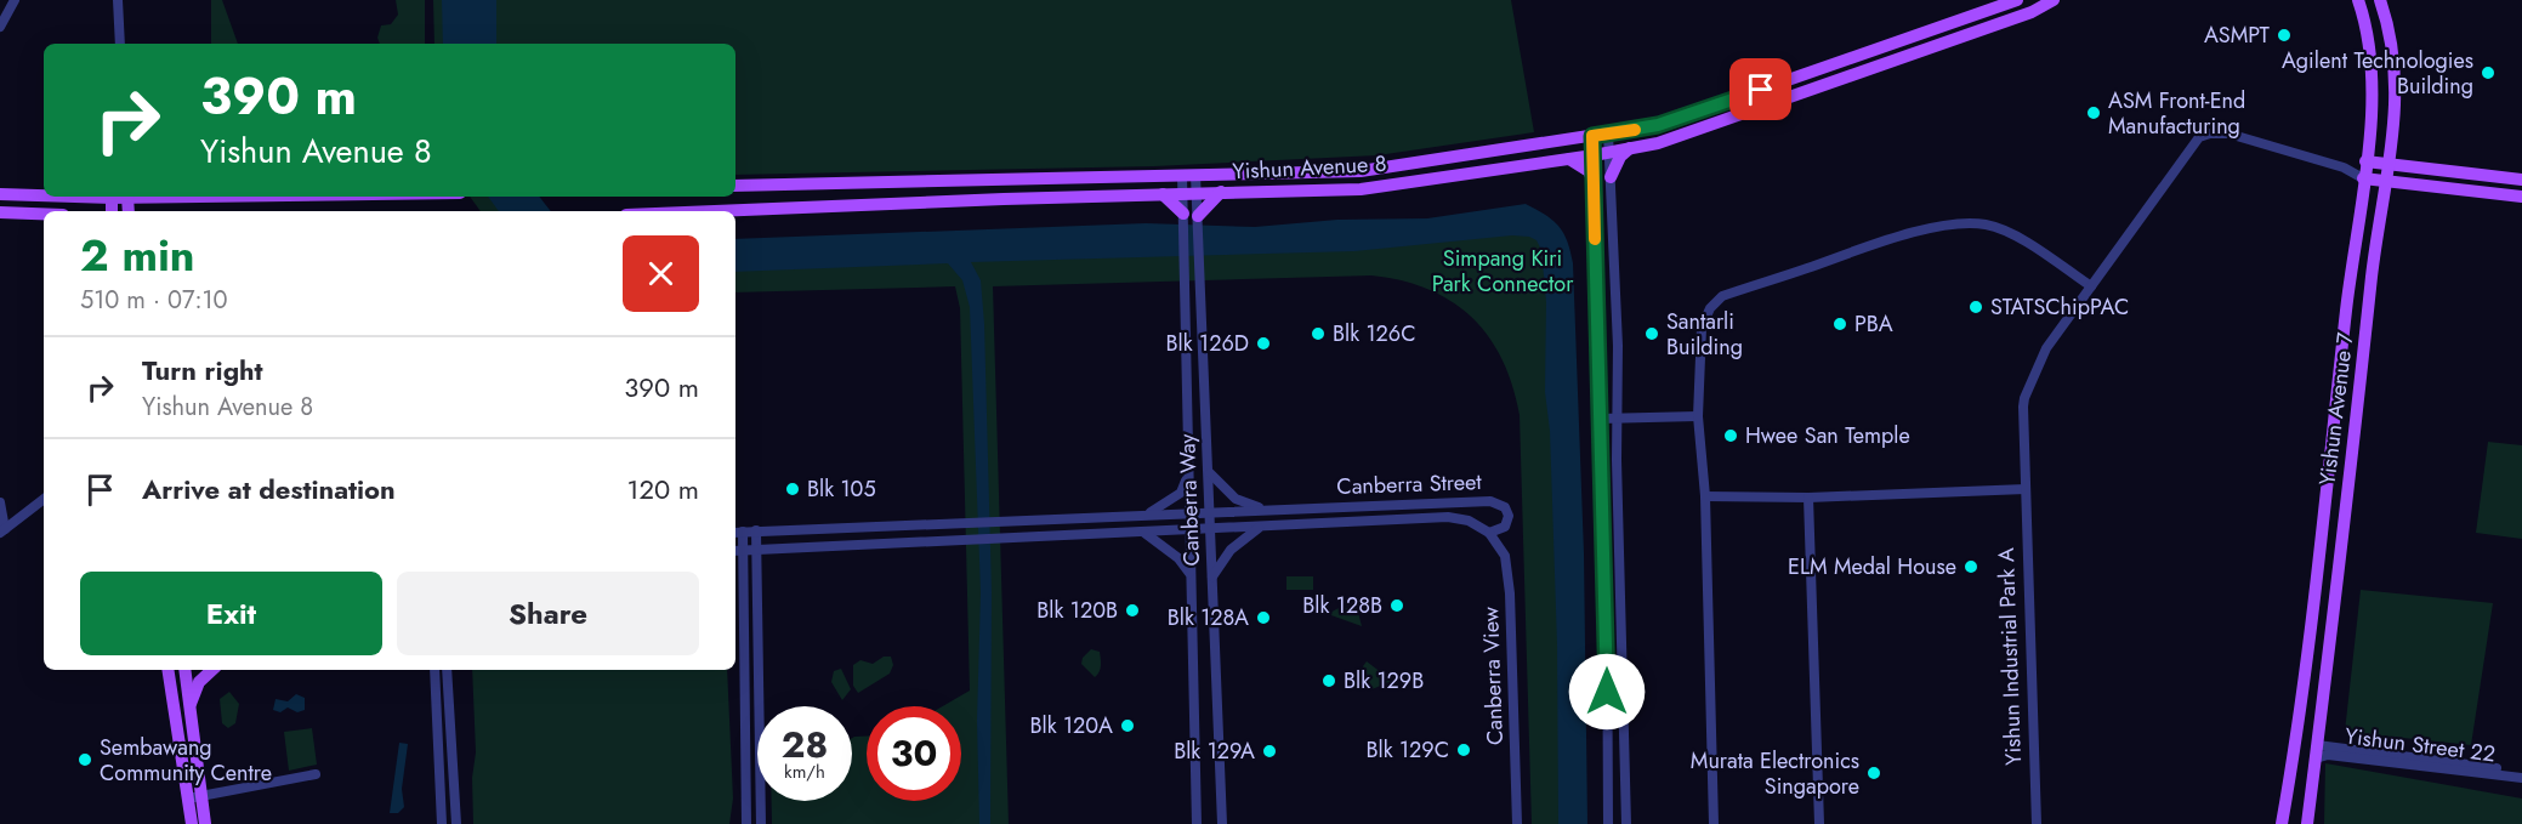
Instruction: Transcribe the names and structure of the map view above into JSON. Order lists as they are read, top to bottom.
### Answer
{
  "streets": {
    "main road": ["Yishun Avenue 8", "Yishun Avenue 7"],
    "street": [
      "Canberra Street",
      "Canberra Way",
      "Yishun Industrial Park A",
      "Canberra View",
      "Yishun Street 22"
    ]
  },
  "crossings": [
    ["Yishun Avenue 8", "Canberra Way"],
    ["Yishun Avenue 7", "Yishun Industrial Park A"],
    ["Yishun Avenue 7", "Yishun Street 22"],
    ["Canberra Street", "Canberra Way"],
    ["Canberra Street", "Canberra View"]
  ],
  "parks": ["Simpang Kiri Park Connector"],
  "places": [
    "ASMPT",
    "Agilent Technologies Building",
    "ASM Front-End Manufacturing",
    "STATSChipPAC",
    "PBA",
    "Blk 126C",
    "Santarli Building",
    "Blk 126D",
    "Hwee San Temple",
    "Blk 105",
    "ELM Medal House",
    "Blk 128B",
    "Blk 120B",
    "Blk 128A",
    "Blk 129B",
    "Blk 120A",
    "Blk 129C",
    "Blk 129A",
    "Sembawang Community Centre",
    "Murata Electronics Singapore"
  ],
  "page": {
    "turn": ["390 m", "Yishun Avenue 8"],
    "heading": ["2 min", "510 m · 07:10"],
    "list": [
      {
        "name": "Turn right",
        "note": "Yishun Avenue 8",
        "value": "390 m"
      },
      {
        "name": "Arrive at destination",
        "value": "120 m"
      }
    ],
    "buttons": ["Exit", "Share"],
    "speed": "28 km/h",
    "limit": "30"
  }
}
